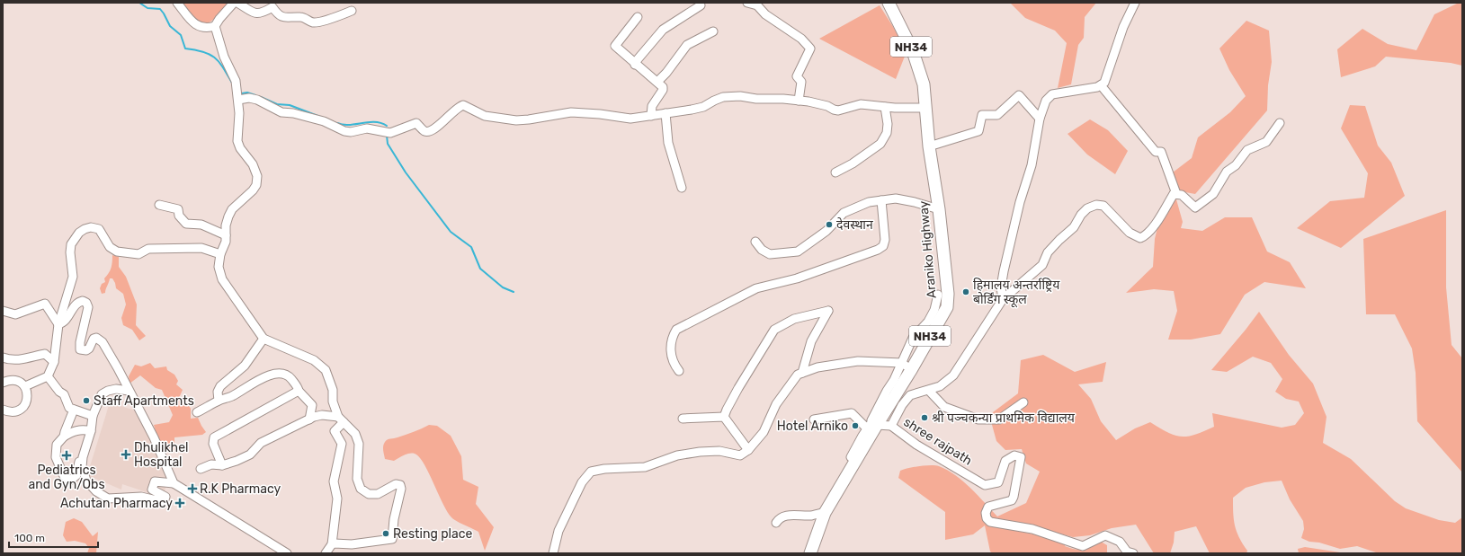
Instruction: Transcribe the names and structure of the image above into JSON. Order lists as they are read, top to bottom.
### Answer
{
  "streets": {
    "highway": ["NH34", "Araniko Highway"],
    "street": ["shree rajpath"]
  },
  "crossings": [
    ["Araniko Highway", "shree rajpath"]
  ],
  "places": {
    "other": [
      "देवस्थान",
      "हिमालय अन्तर्राष्ट्रिय बोर्डिंग स्कूल",
      "Staff Apartments",
      "श्री पञ्चकन्या प्राथमिक विद्यालय",
      "Hotel Arniko",
      "Resting place"
    ],
    "health": [
      "Dhulikhel Hospital",
      "Pediatrics and Gyn/Obs",
      "R.K Pharmacy",
      "Achutan Pharmacy"
    ]
  },
  "scale_bar": "100 m"
}
